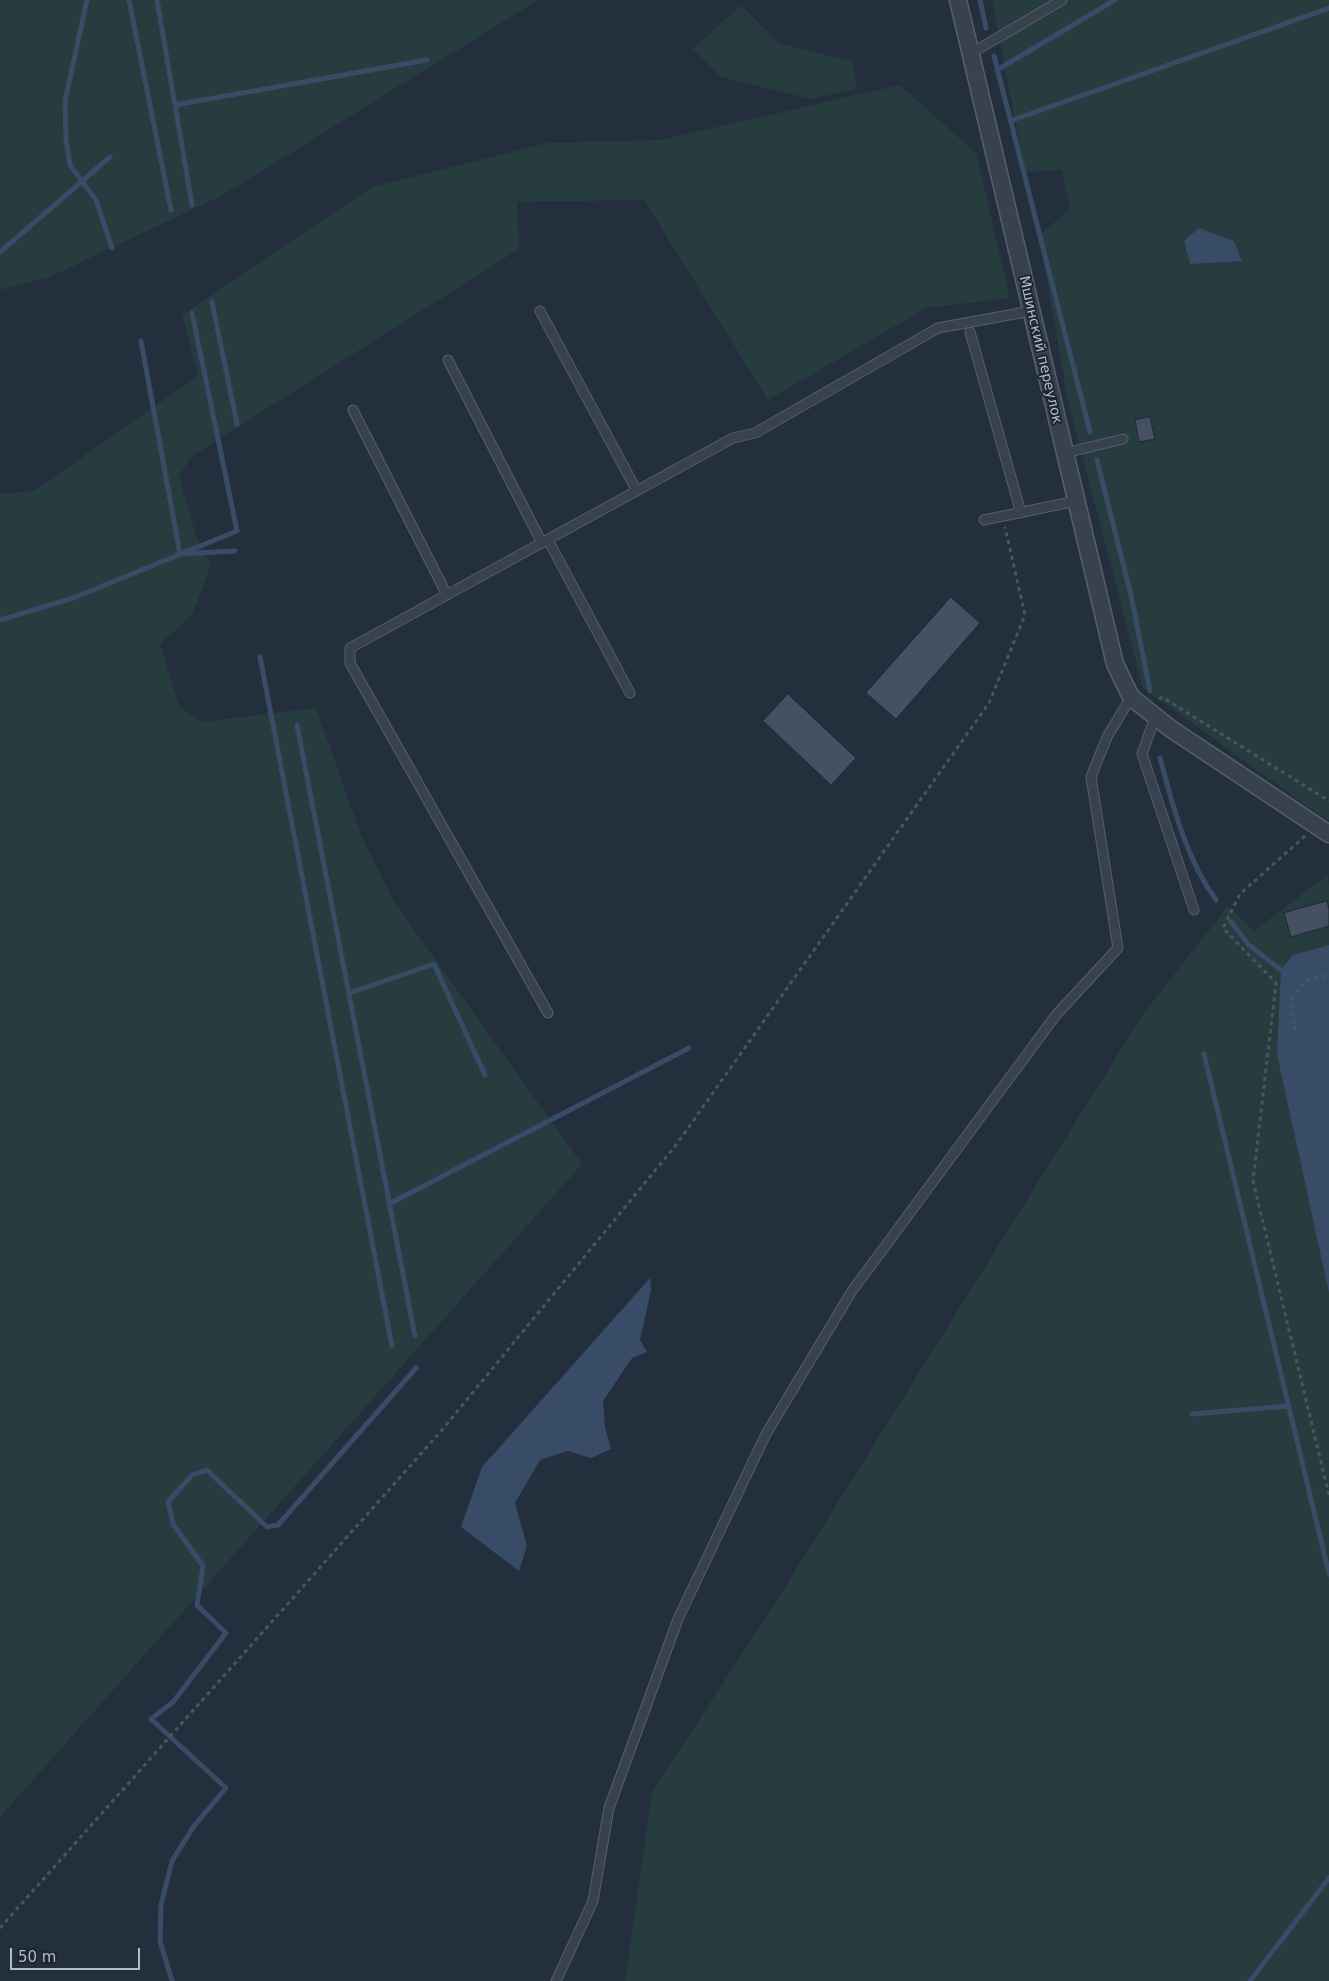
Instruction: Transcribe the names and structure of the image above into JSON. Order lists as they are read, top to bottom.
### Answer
{
  "streets": {
    "street": ["Мшинский переулок"]
  },
  "scale_bar": "50 m"
}
